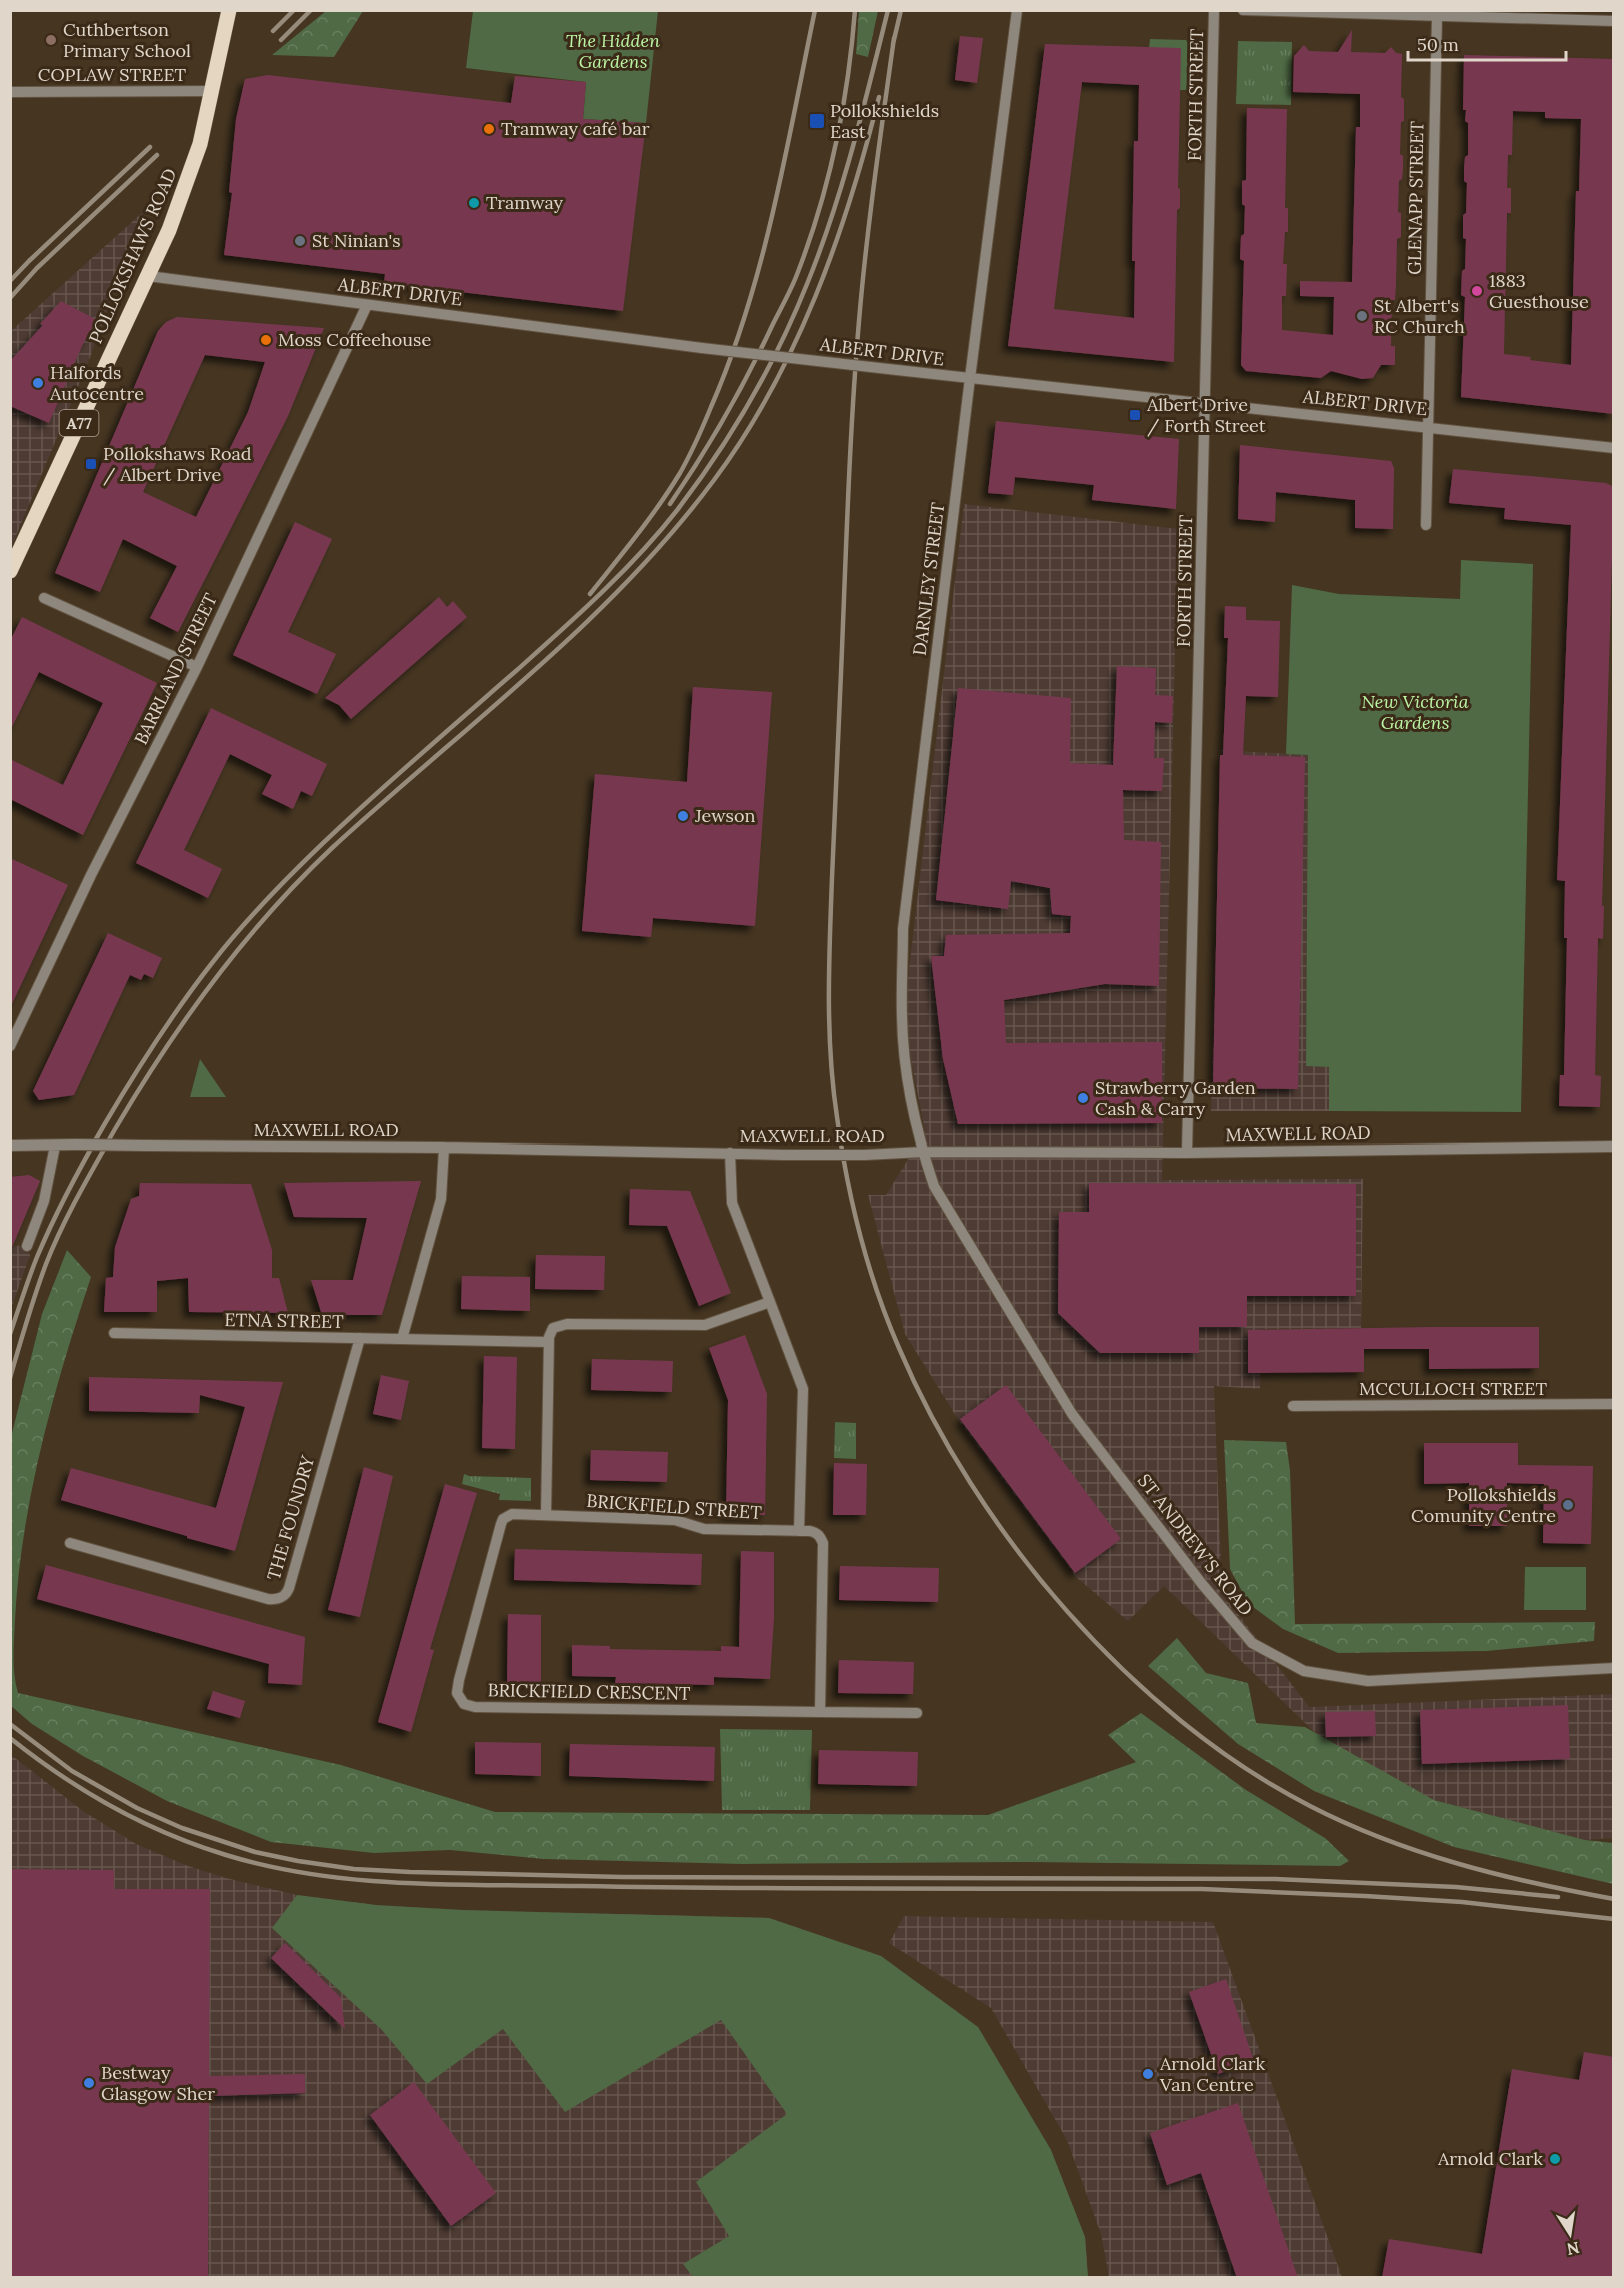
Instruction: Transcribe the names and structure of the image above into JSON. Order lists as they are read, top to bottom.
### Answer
{
  "streets": {
    "main road": ["POLLOKSHAWS ROAD", "A77"],
    "street": [
      "COPLAW STREET",
      "FORTH STREET",
      "GLENAPP STREET",
      "ALBERT DRIVE",
      "DARNLEY STREET",
      "BARRLAND STREET",
      "MAXWELL ROAD",
      "ETNA STREET",
      "MCCULLOCH STREET",
      "BRICKFIELD STREET",
      "THE FOUNDRY",
      "ST ANDREW'S ROAD",
      "BRICKFIELD CRESCENT"
    ]
  },
  "crossings": [
    ["COPLAW STREET", "POLLOKSHAWS ROAD"],
    ["FORTH STREET", "ALBERT DRIVE"],
    ["FORTH STREET", "MAXWELL ROAD"],
    ["GLENAPP STREET", "ALBERT DRIVE"],
    ["POLLOKSHAWS ROAD", "ALBERT DRIVE"],
    ["ALBERT DRIVE", "DARNLEY STREET"],
    ["ALBERT DRIVE", "BARRLAND STREET"],
    ["DARNLEY STREET", "MAXWELL ROAD"],
    ["DARNLEY STREET", "ST ANDREW'S ROAD"],
    ["MAXWELL ROAD", "ST ANDREW'S ROAD"],
    ["ETNA STREET", "THE FOUNDRY"],
    ["BRICKFIELD STREET", "BRICKFIELD CRESCENT"]
  ],
  "parks": ["The Hidden Gardens", "New Victoria Gardens"],
  "places": {
    "other": [
      "Cuthbertson Primary School",
      "Tramway café bar",
      "Tramway",
      "St Ninian's",
      "1883 Guesthouse",
      "St Albert's RC Church",
      "Moss Coffeehouse",
      "Halfords Autocentre",
      "Jewson",
      "Strawberry Garden Cash & Carry",
      "Pollokshields Comunity Centre",
      "Arnold Clark Van Centre",
      "Bestway Glasgow Sher",
      "Arnold Clark"
    ],
    "transit": ["Pollokshields East", "Albert Drive / Forth Street", "Pollokshaws Road / Albert Drive"]
  },
  "scale_bar": "50 m",
  "north": "bottom"
}
